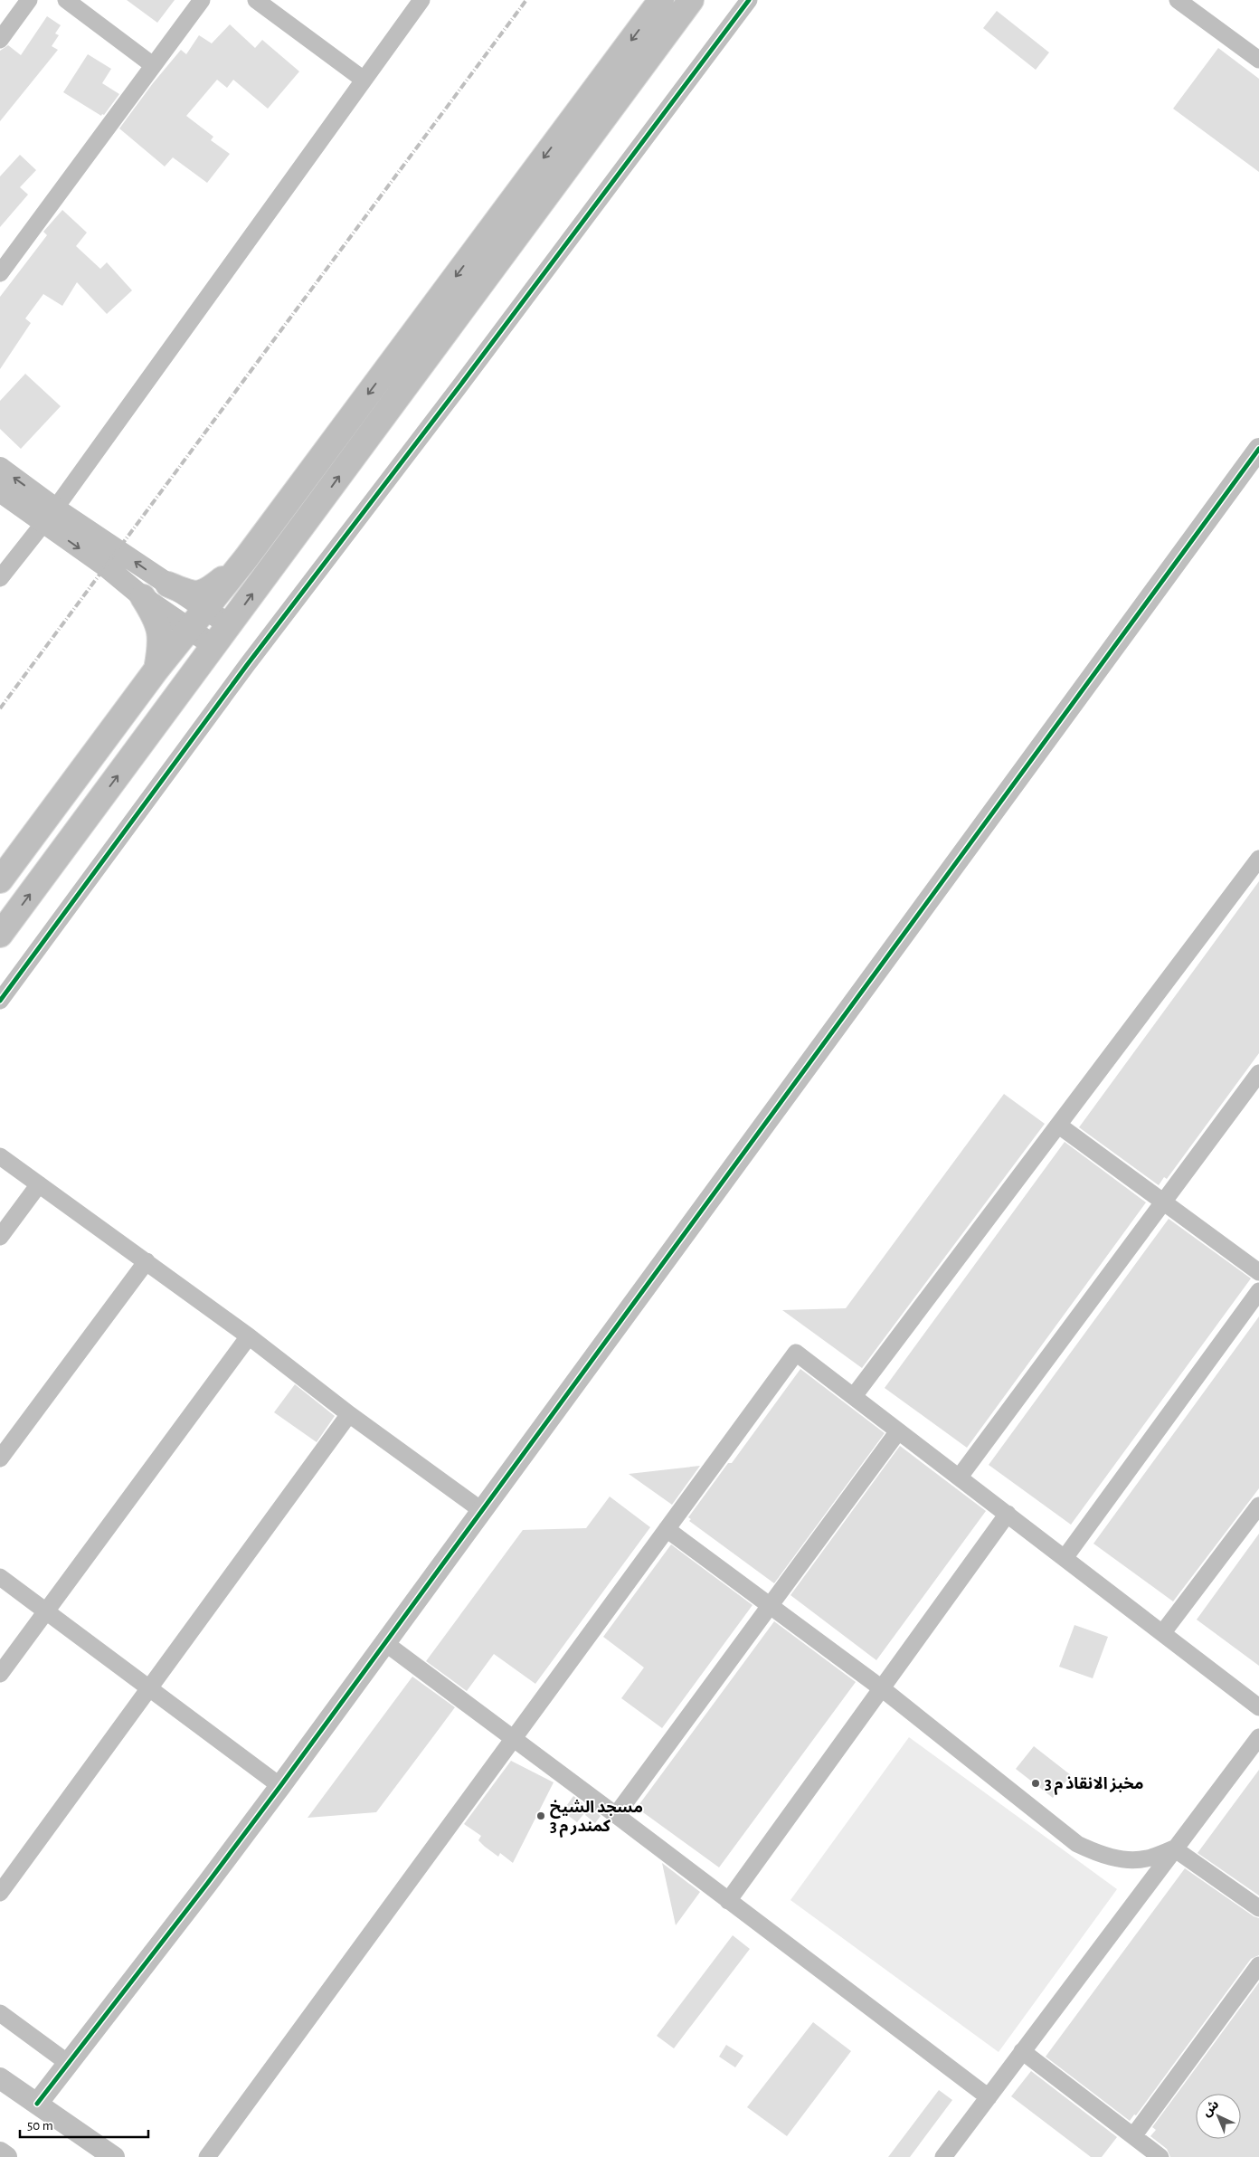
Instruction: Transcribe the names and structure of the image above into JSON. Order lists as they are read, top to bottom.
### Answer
{
  "places": ["مخبز الانقاذ م 3", "مسجد الشيخ كمندر م 3"],
  "scale_bar": "50 m",
  "north": "top left"
}
